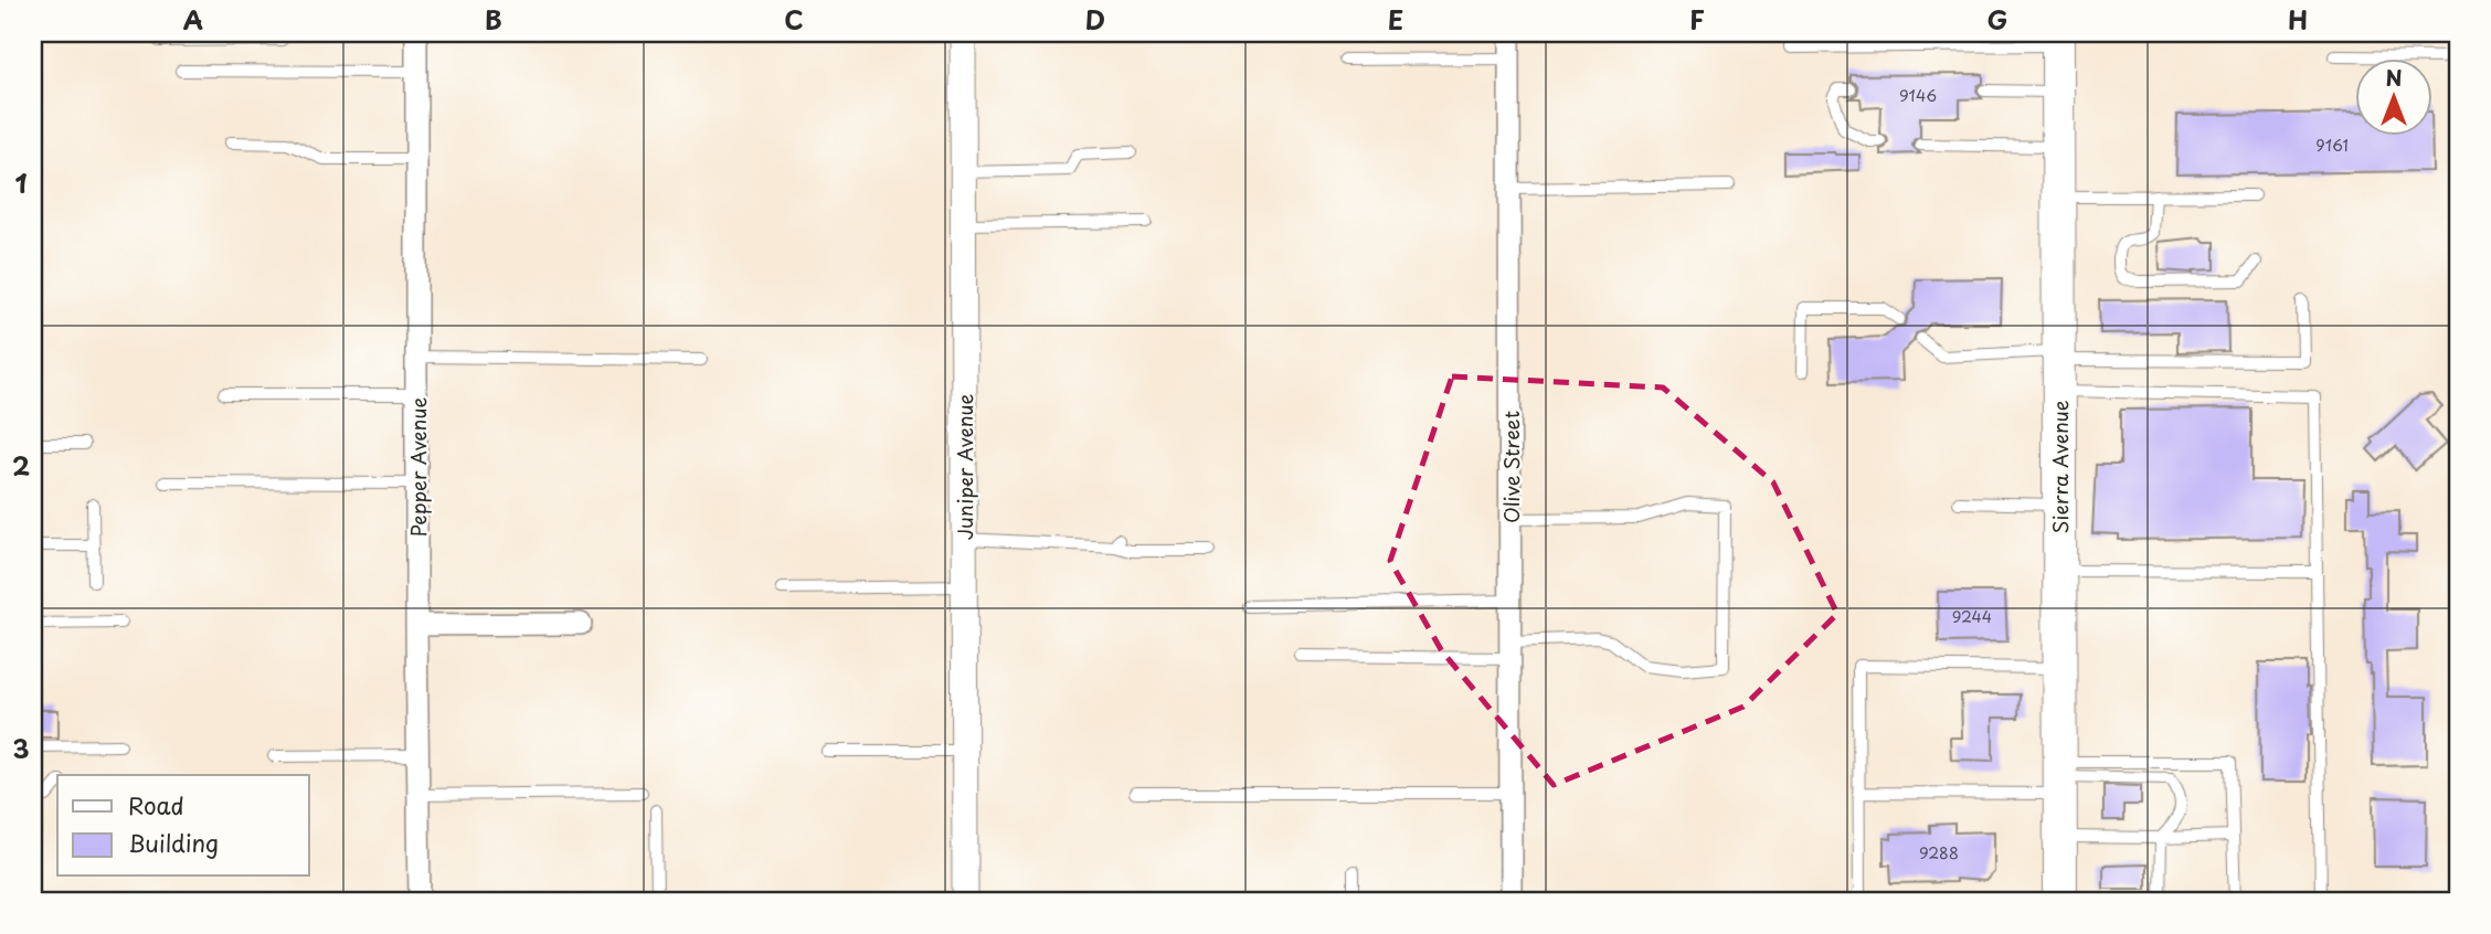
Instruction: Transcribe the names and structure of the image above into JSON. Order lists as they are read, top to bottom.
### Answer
{
  "streets": {
    "main road": ["Sierra Avenue"],
    "street": ["Pepper Avenue", "Juniper Avenue", "Olive Street"]
  },
  "house_numbers": [
    "9146",
    "9161",
    "9244",
    "9288"
  ],
  "legend": ["Road", "Building"],
  "north": "top",
  "grid": {
    "columns": [
      "A",
      "B",
      "C",
      "D",
      "E",
      "F",
      "G",
      "H"
    ],
    "rows": ["1", "2", "3"]
  }
}
